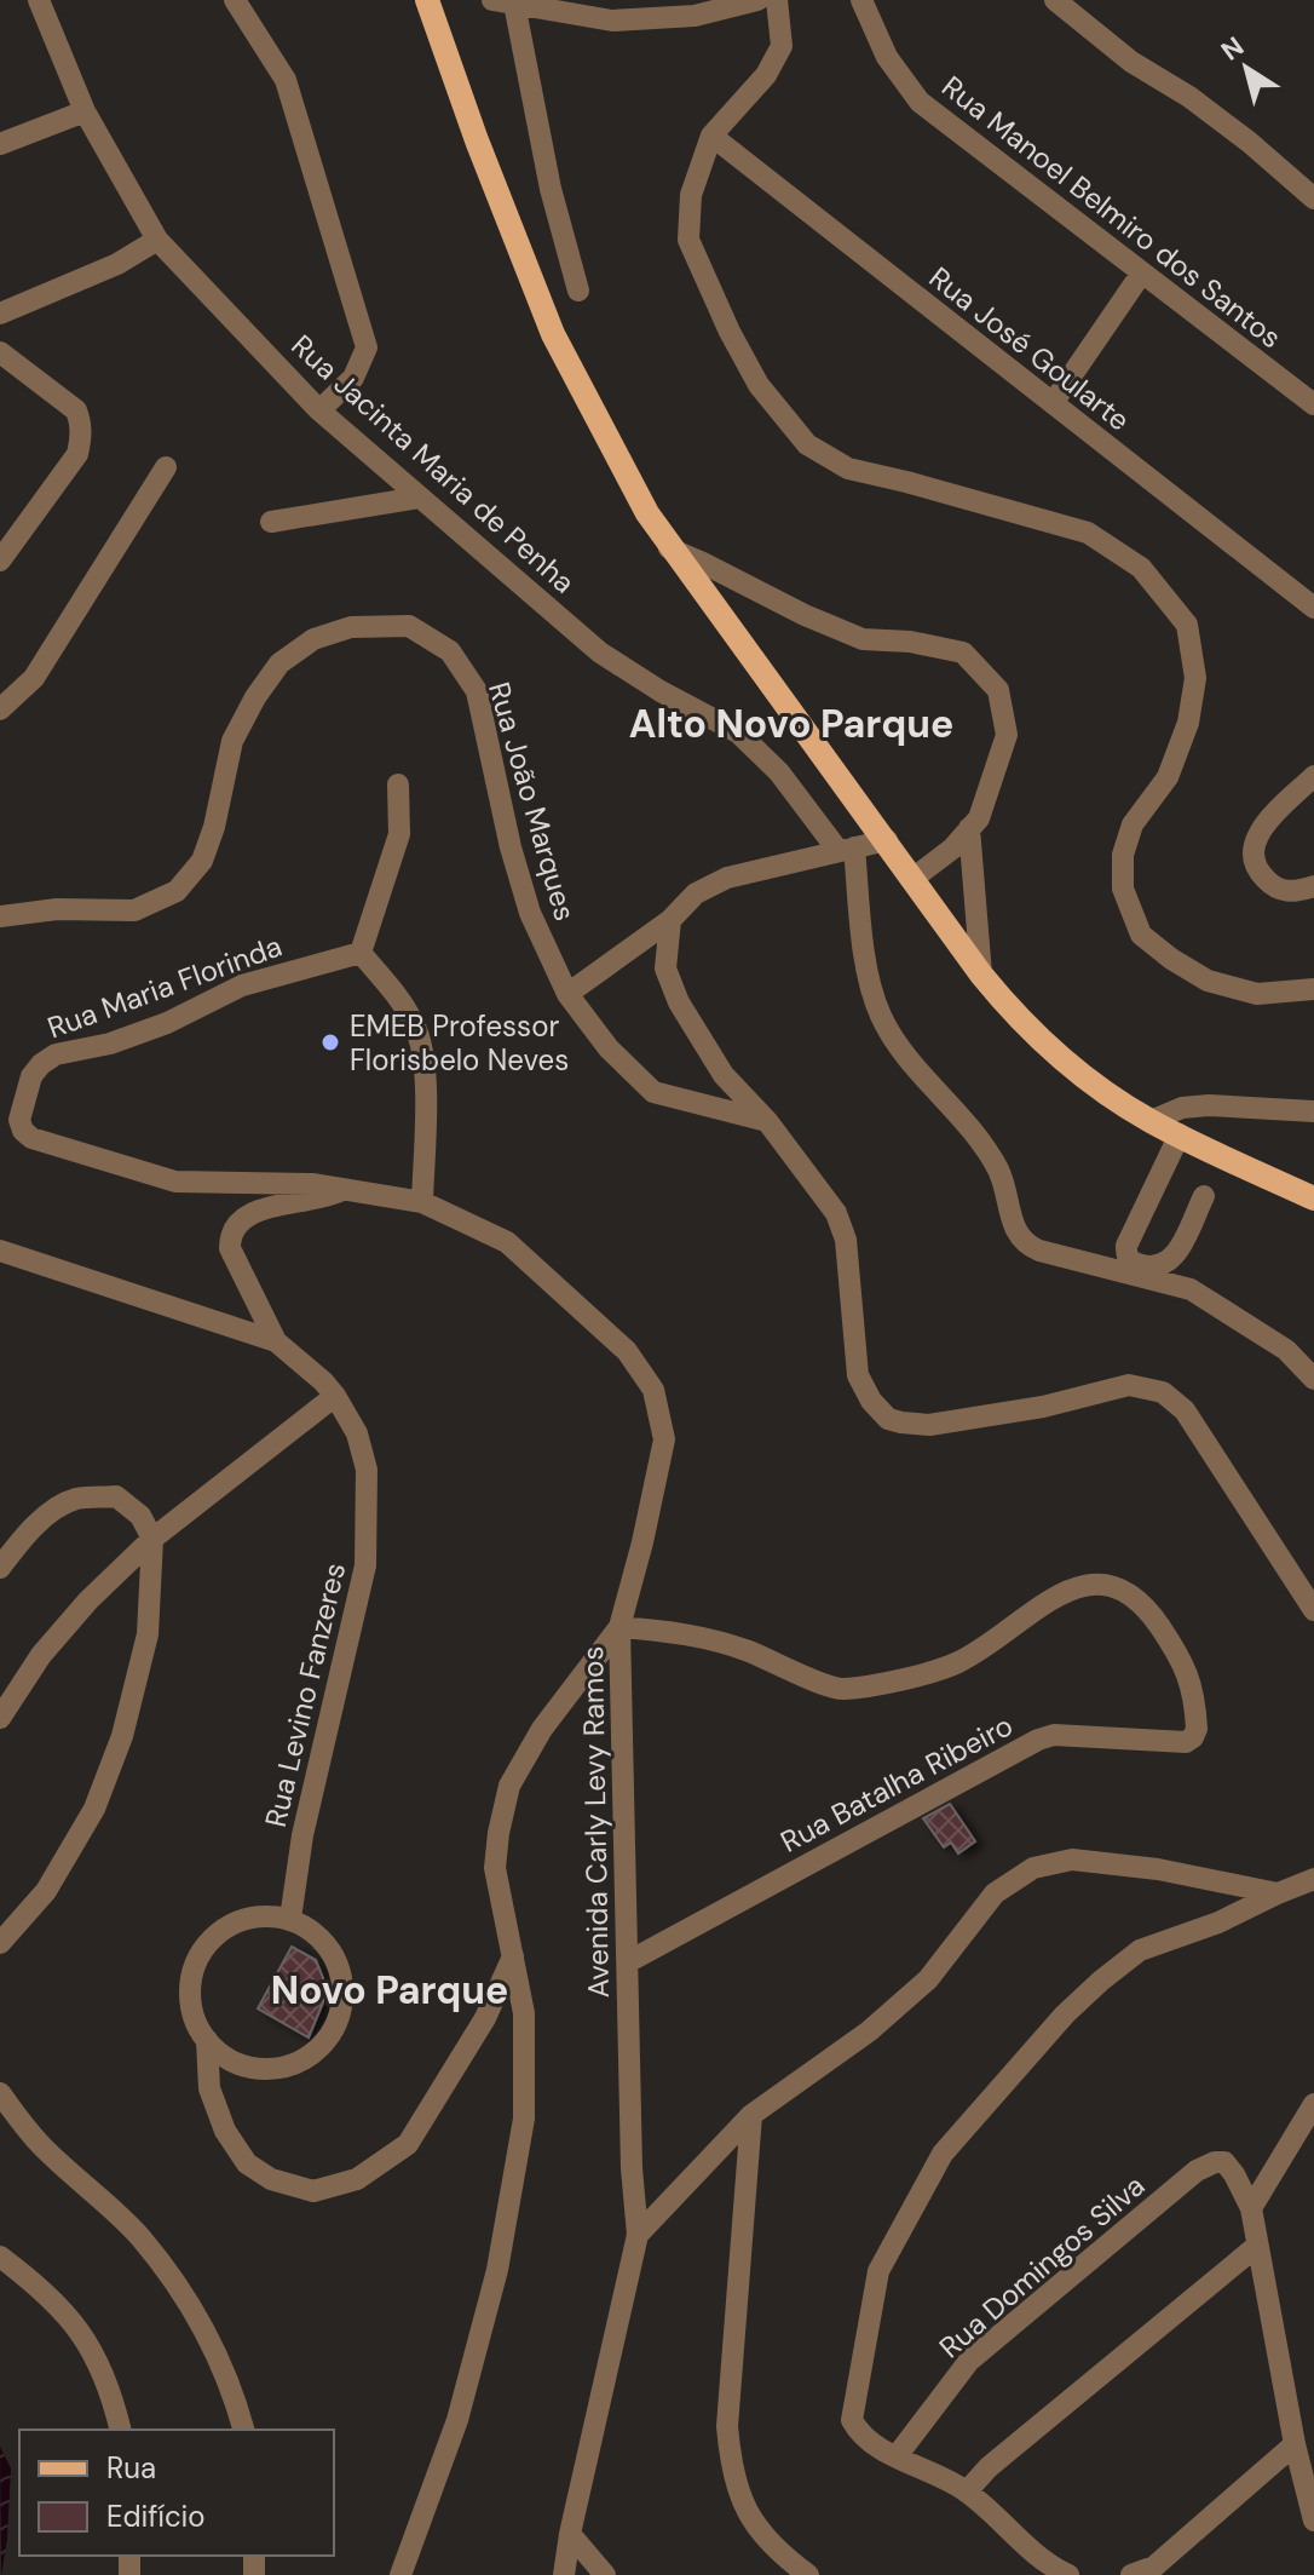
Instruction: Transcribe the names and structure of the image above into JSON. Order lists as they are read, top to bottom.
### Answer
{
  "streets": {
    "street": [
      "Rua Manoel Belmiro dos Santos",
      "Rua José Goularte",
      "Rua Jacinta Maria de Penha",
      "Rua João Marques",
      "Rua Maria Florinda",
      "Rua Levino Fanzeres",
      "Rua Batalha Ribeiro",
      "Avenida Carly Levy Ramos",
      "Rua Domingos Silva"
    ]
  },
  "crossings": [
    ["Rua Maria Florinda", "Avenida Carly Levy Ramos"],
    ["Rua Batalha Ribeiro", "Avenida Carly Levy Ramos"]
  ],
  "districts": ["Alto Novo Parque", "Novo Parque"],
  "places": ["EMEB Professor Florisbelo Neves"],
  "legend": ["Rua", "Edifício"],
  "north": "top left"
}
